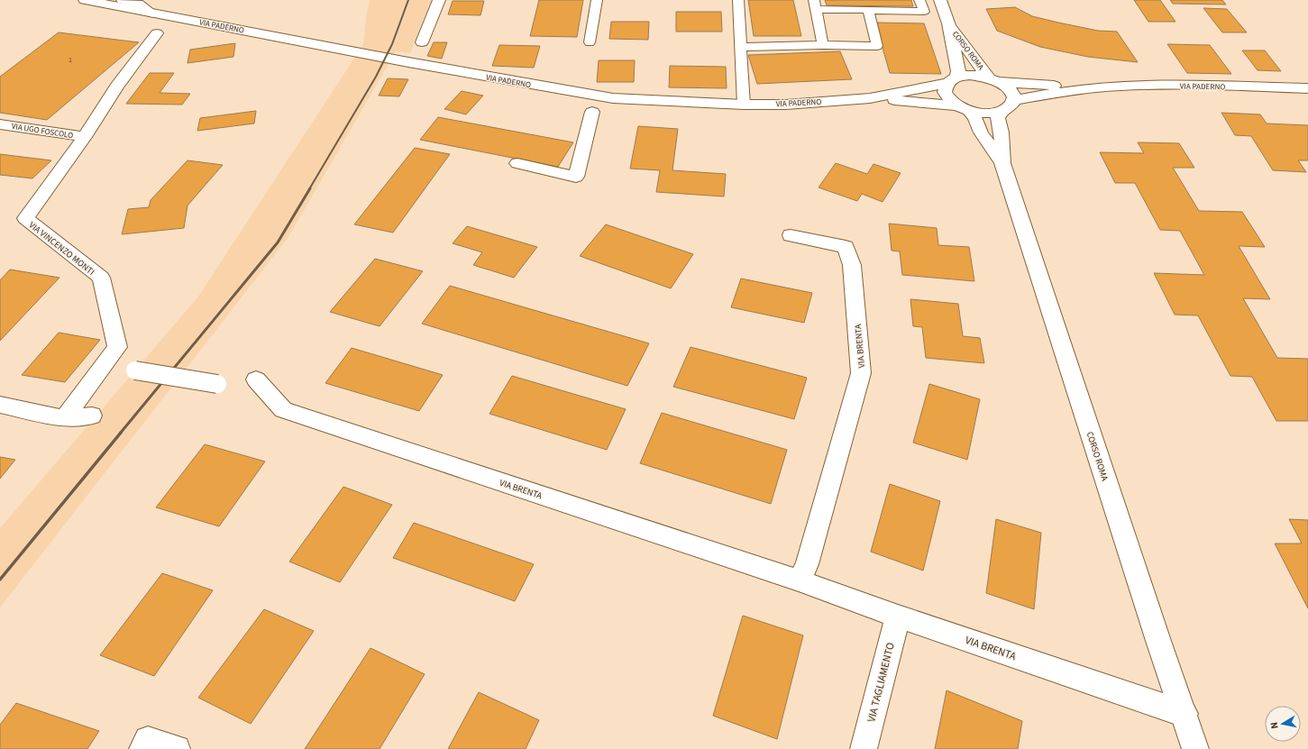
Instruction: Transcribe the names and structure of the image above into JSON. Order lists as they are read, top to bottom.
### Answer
{
  "streets": {
    "street": [
      "VIA PADERNO",
      "CORSO ROMA",
      "VIA UGO FOSCOLO",
      "VIA VINCENZO MONTI",
      "VIA BRENTA",
      "VIA TAGLIAMENTO"
    ]
  },
  "crossings": [
    ["VIA PADERNO", "CORSO ROMA"],
    ["CORSO ROMA", "VIA BRENTA"],
    ["VIA UGO FOSCOLO", "VIA VINCENZO MONTI"],
    ["VIA BRENTA", "VIA TAGLIAMENTO"]
  ],
  "house_numbers": ["1"],
  "north": "left"
}
